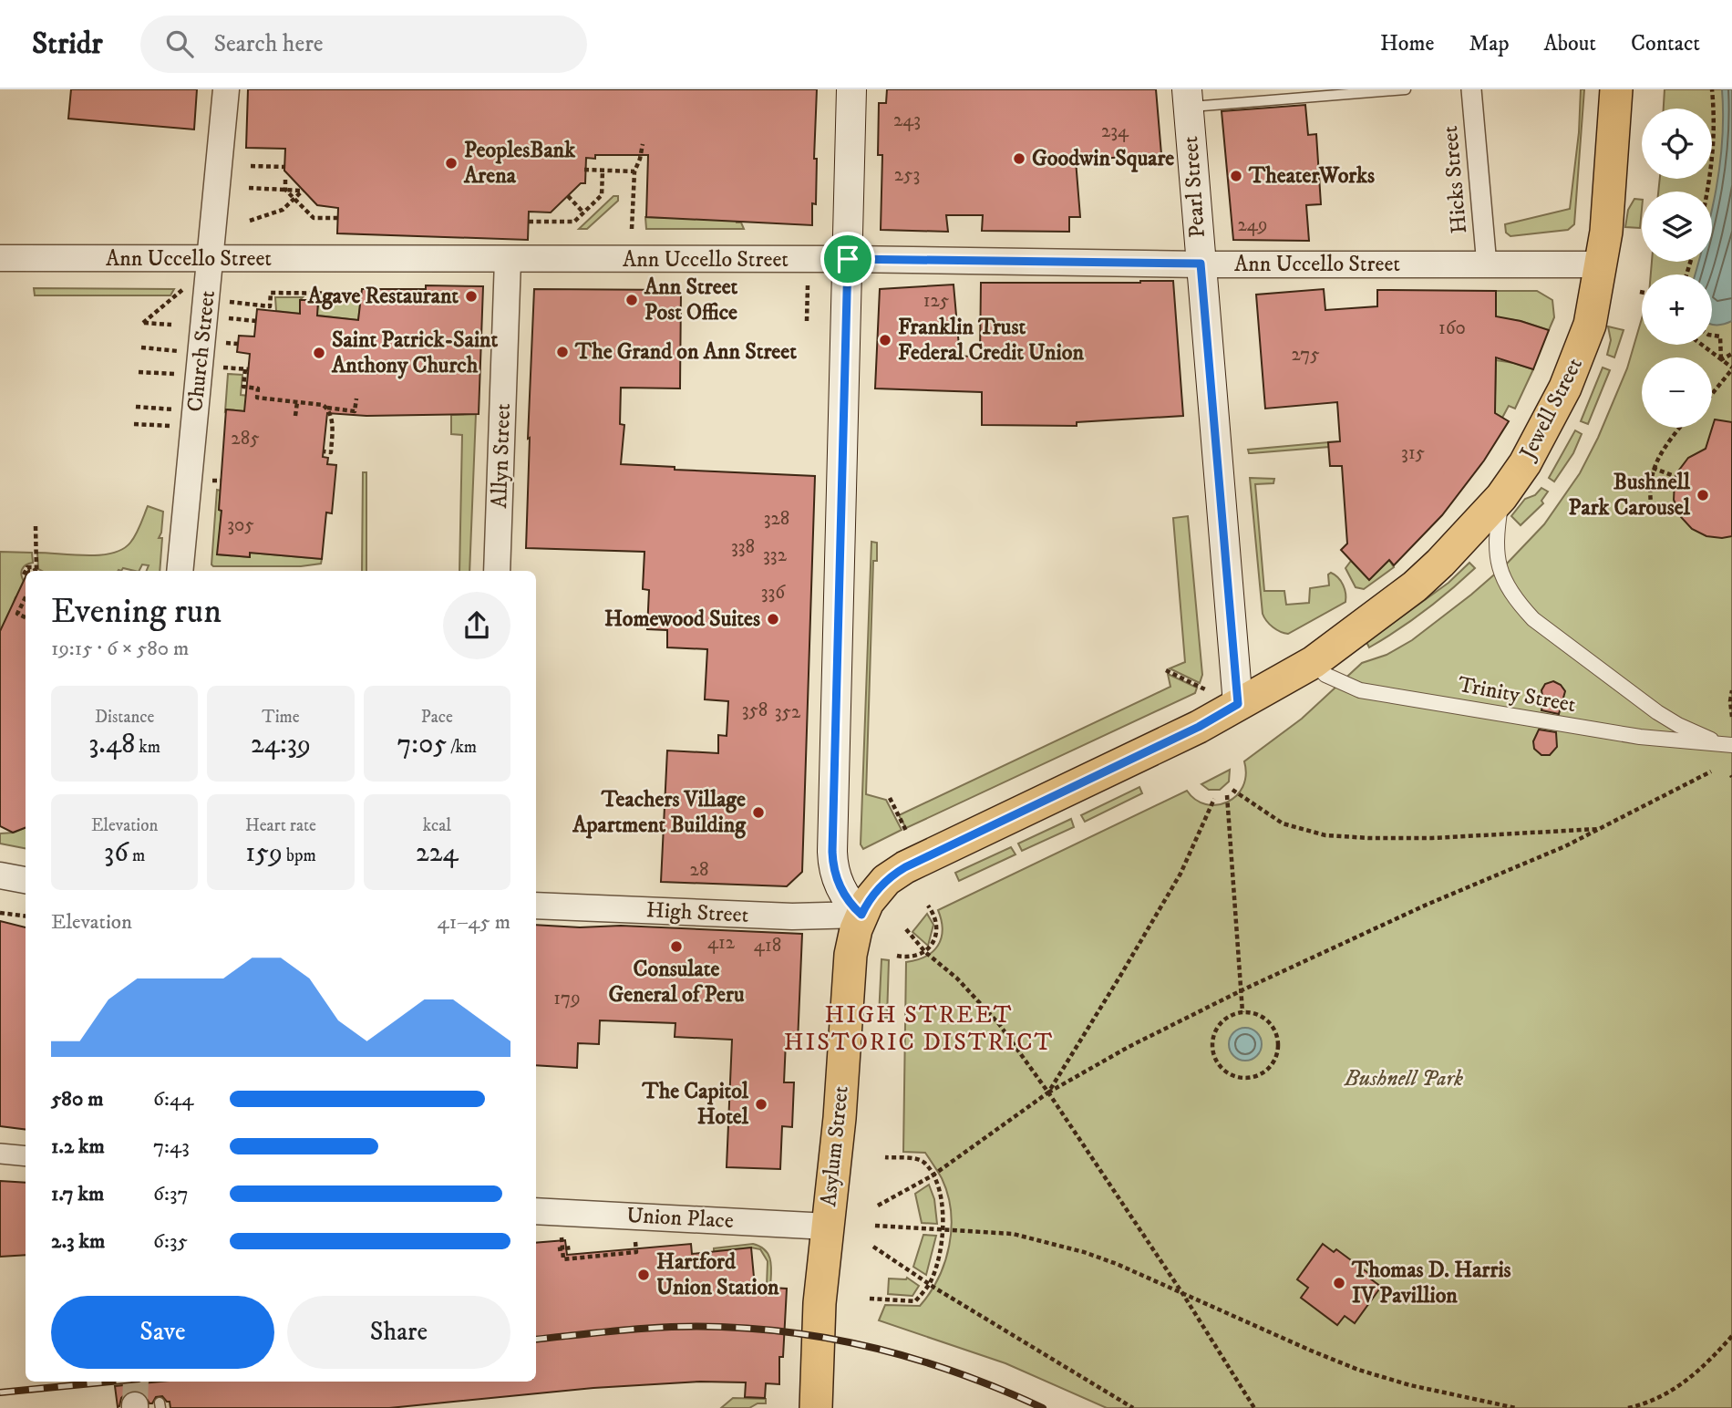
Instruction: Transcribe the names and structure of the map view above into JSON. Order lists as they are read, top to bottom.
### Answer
{
  "streets": {
    "main road": ["Pearl Street", "Jewell Street", "Asylum Street"],
    "street": [
      "Hicks Street",
      "Ann Uccello Street",
      "Church Street",
      "Allyn Street",
      "Trinity Street",
      "High Street",
      "Union Place"
    ]
  },
  "crossings": [
    ["Hicks Street", "Ann Uccello Street"],
    ["Pearl Street", "Ann Uccello Street"],
    ["Pearl Street", "Jewell Street"],
    ["Pearl Street", "Asylum Street"],
    ["Ann Uccello Street", "Church Street"],
    ["Ann Uccello Street", "Jewell Street"],
    ["Ann Uccello Street", "Allyn Street"],
    ["Jewell Street", "Trinity Street"],
    ["Jewell Street", "Asylum Street"],
    ["High Street", "Asylum Street"],
    ["Asylum Street", "Union Place"]
  ],
  "districts": ["HIGH STREET HISTORIC DISTRICT"],
  "parks": ["Bushnell Park"],
  "places": [
    "Goodwin Square",
    "PeoplesBank Arena",
    "TheaterWorks",
    "Agave Restaurant",
    "Ann Street Post Office",
    "Franklin Trust Federal Credit Union",
    "The Grand on Ann Street",
    "Saint Patrick-Saint Anthony Church",
    "Bushnell Park Carousel",
    "Homewood Suites",
    "Teachers Village Apartment Building",
    "Consulate General of Peru",
    "The Capitol Hotel",
    "Hartford Union Station",
    "Thomas D. Harris IV Pavillion"
  ],
  "house_numbers": [
    "243",
    "234",
    "253",
    "249",
    "125",
    "160",
    "275",
    "285",
    "315",
    "328",
    "305",
    "338",
    "332",
    "336",
    "358",
    "352",
    "28",
    "412",
    "418",
    "179"
  ],
  "page": {
    "header": "Stridr",
    "search": "Search here",
    "nav": [
      "Home",
      "Map",
      "About",
      "Contact"
    ],
    "map_buttons": ["+", "−"],
    "heading": ["Evening run", "19:15 · 6 × 580 m"],
    "stats": [
      ["Distance", "3.48 km"],
      ["Time", "24:39"],
      ["Pace", "7:05 /km"],
      ["Elevation", "36 m"],
      ["Heart rate", "159 bpm"],
      ["kcal", "224"]
    ],
    "chart": ["Elevation", "41–45 m"],
    "list": [
      {
        "name": "580 m",
        "note": "6:44"
      },
      {
        "name": "1.2 km",
        "note": "7:43"
      },
      {
        "name": "1.7 km",
        "note": "6:37"
      },
      {
        "name": "2.3 km",
        "note": "6:35"
      }
    ],
    "buttons": ["Save", "Share"]
  }
}
